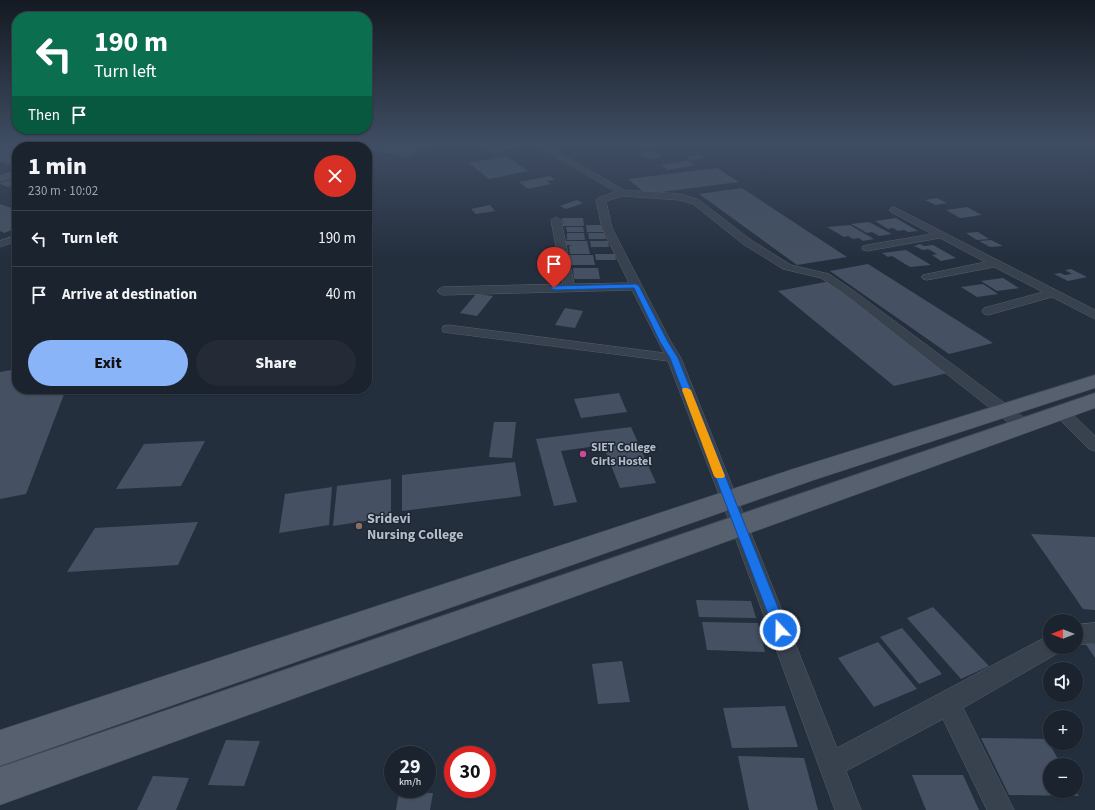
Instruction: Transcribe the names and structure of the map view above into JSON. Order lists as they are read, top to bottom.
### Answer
{
  "places": ["SIET College Girls Hostel", "Sridevi Nursing College"],
  "north": "left",
  "page": {
    "turn": ["190 m", "Turn left"],
    "then": "Then",
    "heading": ["1 min", "230 m · 10:02"],
    "list": [
      {
        "name": "Turn left",
        "value": "190 m"
      },
      {
        "name": "Arrive at destination",
        "value": "40 m"
      }
    ],
    "buttons": ["Exit", "Share"],
    "map_buttons": ["+", "−"],
    "speed": "29 km/h",
    "limit": "30"
  }
}
